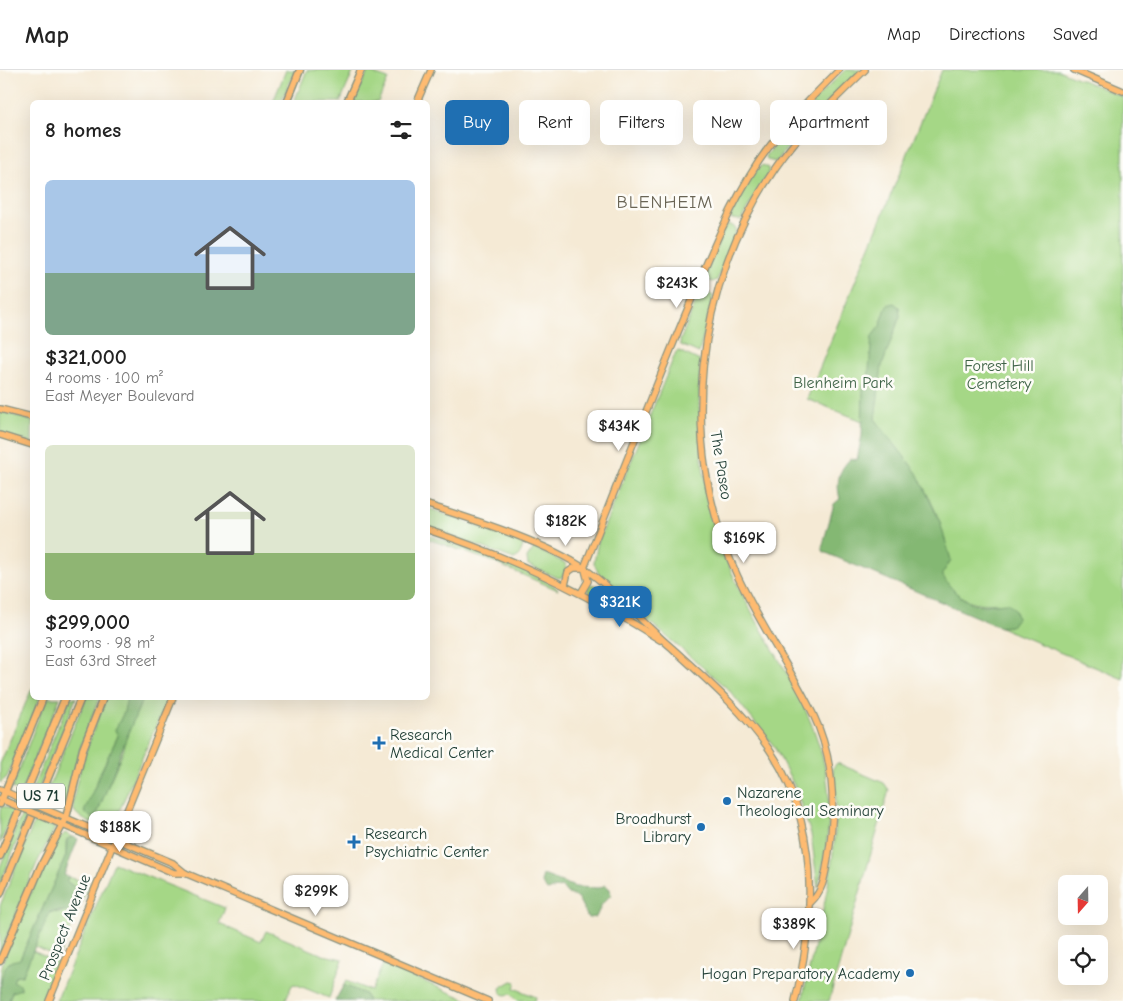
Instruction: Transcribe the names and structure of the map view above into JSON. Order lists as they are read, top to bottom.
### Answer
{
  "streets": {
    "highway": ["US 71"],
    "main road": ["The Paseo", "Prospect Avenue"]
  },
  "districts": ["BLENHEIM"],
  "parks": ["Forest Hill Cemetery", "Blenheim Park"],
  "places": {
    "health": ["Research Medical Center", "Research Psychiatric Center"],
    "other": ["Nazarene Theological Seminary", "Broadhurst Library", "Hogan Preparatory Academy"]
  },
  "north": "bottom",
  "page": {
    "header": "Map",
    "nav": ["Map", "Directions", "Saved"],
    "chip": [
      "Buy",
      "Rent",
      "Filters",
      "New",
      "Apartment"
    ],
    "heading": "8 homes",
    "list": [
      {
        "name": "$321,000",
        "note": "4 rooms · 100 m² · East Meyer Boulevard"
      },
      {
        "name": "$299,000",
        "note": "3 rooms · 98 m² · East 63rd Street"
      }
    ],
    "price": [
      "$243K",
      "$434K",
      "$182K",
      "$169K",
      "$321K",
      "$188K",
      "$299K",
      "$389K"
    ]
  }
}
